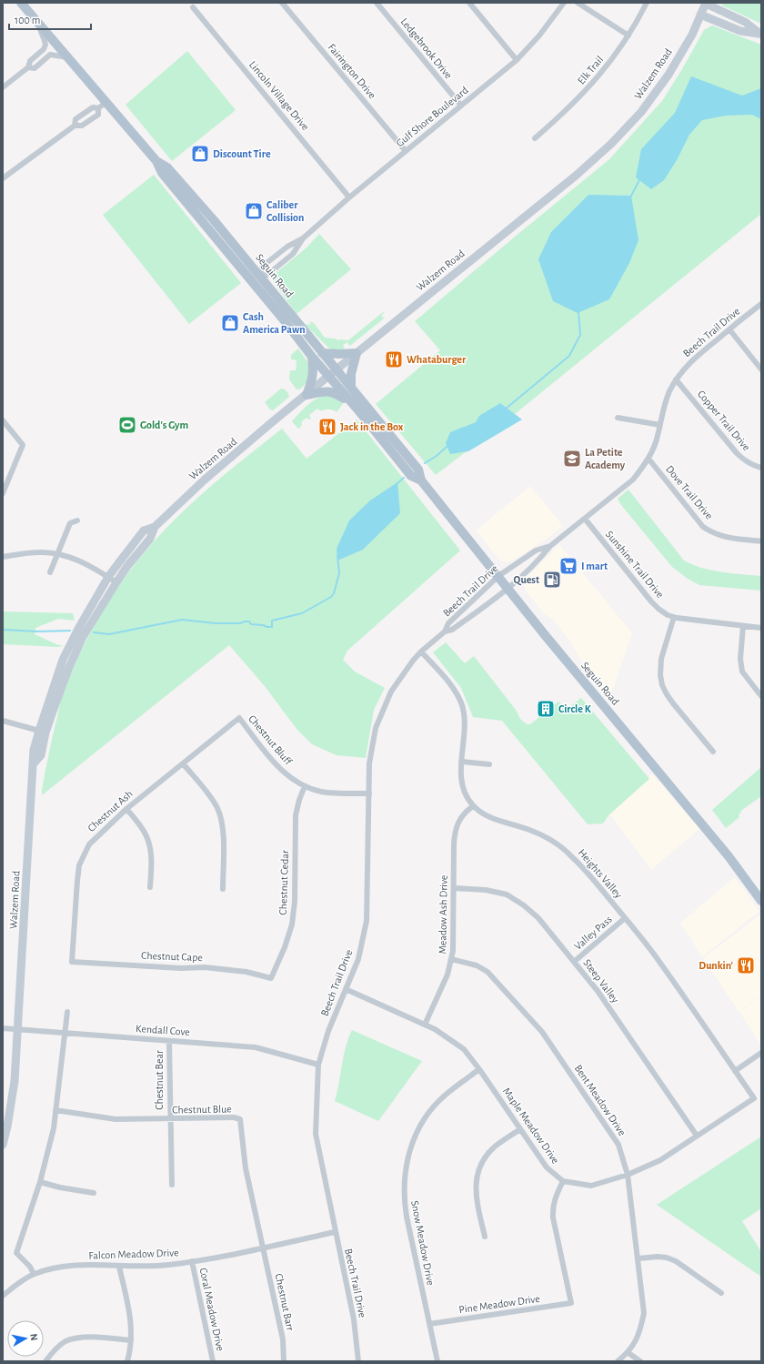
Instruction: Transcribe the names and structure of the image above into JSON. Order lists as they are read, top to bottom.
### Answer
{
  "streets": {
    "main road": ["Seguin Road"],
    "street": [
      "Ledgebrook Drive",
      "Elk Trail",
      "Fairington Drive",
      "Walzem Road",
      "Lincoln Village Drive",
      "Gulf Shore Boulevard",
      "Beech Trail Drive",
      "Copper Trail Drive",
      "Dove Trail Drive",
      "Sunshine Trail Drive",
      "Chestnut Bluff",
      "Chestnut Ash",
      "Heights Valley",
      "Chestnut Cedar",
      "Meadow Ash Drive",
      "Valley Pass",
      "Chestnut Cape",
      "Steep Valley",
      "Kendall Cove",
      "Chestnut Bear",
      "Bent Meadow Drive",
      "Chestnut Blue",
      "Maple Meadow Drive",
      "Snow Meadow Drive",
      "Falcon Meadow Drive",
      "Chestnut Barr",
      "Pine Meadow Drive",
      "Coral Meadow Drive"
    ]
  },
  "crossings": [
    ["Ledgebrook Drive", "Gulf Shore Boulevard"],
    ["Fairington Drive", "Gulf Shore Boulevard"],
    ["Walzem Road", "Seguin Road"],
    ["Walzem Road", "Kendall Cove"],
    ["Lincoln Village Drive", "Gulf Shore Boulevard"],
    ["Gulf Shore Boulevard", "Seguin Road"],
    ["Seguin Road", "Beech Trail Drive"],
    ["Beech Trail Drive", "Copper Trail Drive"],
    ["Beech Trail Drive", "Dove Trail Drive"],
    ["Beech Trail Drive", "Sunshine Trail Drive"],
    ["Beech Trail Drive", "Chestnut Bluff"],
    ["Beech Trail Drive", "Heights Valley"],
    ["Beech Trail Drive", "Kendall Cove"],
    ["Beech Trail Drive", "Maple Meadow Drive"],
    ["Beech Trail Drive", "Falcon Meadow Drive"],
    ["Chestnut Bluff", "Chestnut Ash"],
    ["Chestnut Bluff", "Chestnut Cedar"],
    ["Chestnut Ash", "Chestnut Cape"],
    ["Heights Valley", "Meadow Ash Drive"],
    ["Heights Valley", "Valley Pass"],
    ["Heights Valley", "Steep Valley"],
    ["Chestnut Cedar", "Chestnut Cape"],
    ["Meadow Ash Drive", "Steep Valley"],
    ["Meadow Ash Drive", "Bent Meadow Drive"],
    ["Meadow Ash Drive", "Maple Meadow Drive"],
    ["Valley Pass", "Steep Valley"],
    ["Kendall Cove", "Chestnut Bear"],
    ["Chestnut Bear", "Chestnut Blue"],
    ["Chestnut Blue", "Falcon Meadow Drive"],
    ["Chestnut Blue", "Chestnut Barr"],
    ["Maple Meadow Drive", "Snow Meadow Drive"],
    ["Maple Meadow Drive", "Pine Meadow Drive"],
    ["Snow Meadow Drive", "Pine Meadow Drive"],
    ["Falcon Meadow Drive", "Chestnut Barr"],
    ["Falcon Meadow Drive", "Coral Meadow Drive"]
  ],
  "places": {
    "shop": ["Discount Tire", "Caliber Collision", "Cash America Pawn"],
    "restaurant": ["Whataburger", "Jack in the Box", "Dunkin'"],
    "sports": ["Gold's Gym"],
    "school or university": ["La Petite Academy"],
    "supermarket": ["I mart"],
    "fuel station": ["Quest"],
    "building": ["Circle K"]
  },
  "scale_bar": "100 m",
  "north": "right"
}
